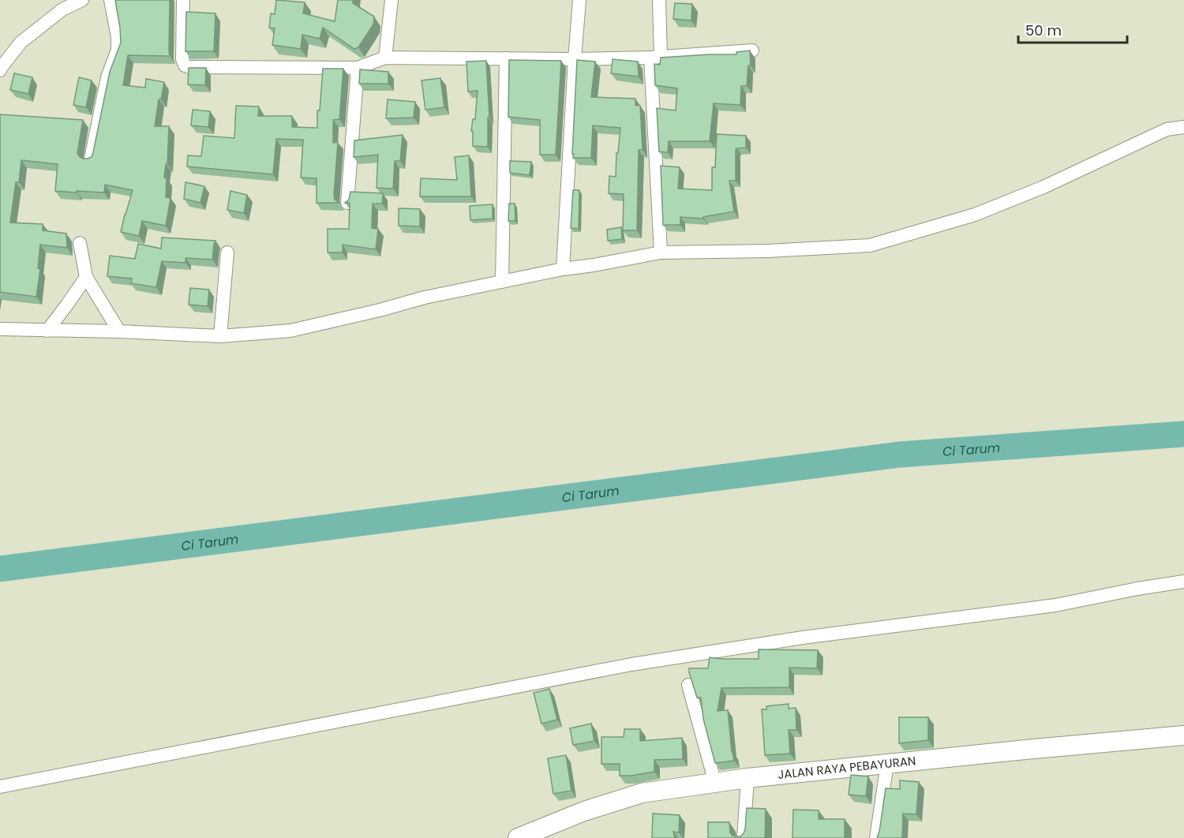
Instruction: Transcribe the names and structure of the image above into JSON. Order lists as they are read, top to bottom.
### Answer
{
  "streets": {
    "main road": ["JALAN RAYA PEBAYURAN"]
  },
  "water": ["Ci Tarum"],
  "scale_bar": "50 m"
}
